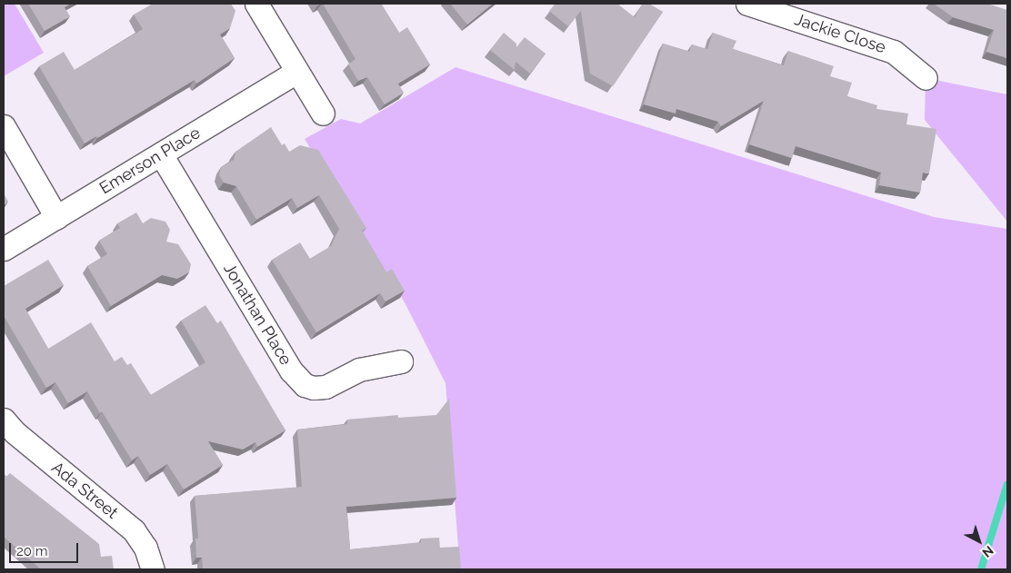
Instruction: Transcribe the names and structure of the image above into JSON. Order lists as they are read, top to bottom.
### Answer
{
  "streets": {
    "street": [
      "Jackie Close",
      "Emerson Place",
      "Jonathan Place",
      "Ada Street"
    ]
  },
  "crossings": [
    ["Emerson Place", "Jonathan Place"]
  ],
  "scale_bar": "20 m",
  "north": "bottom right"
}
